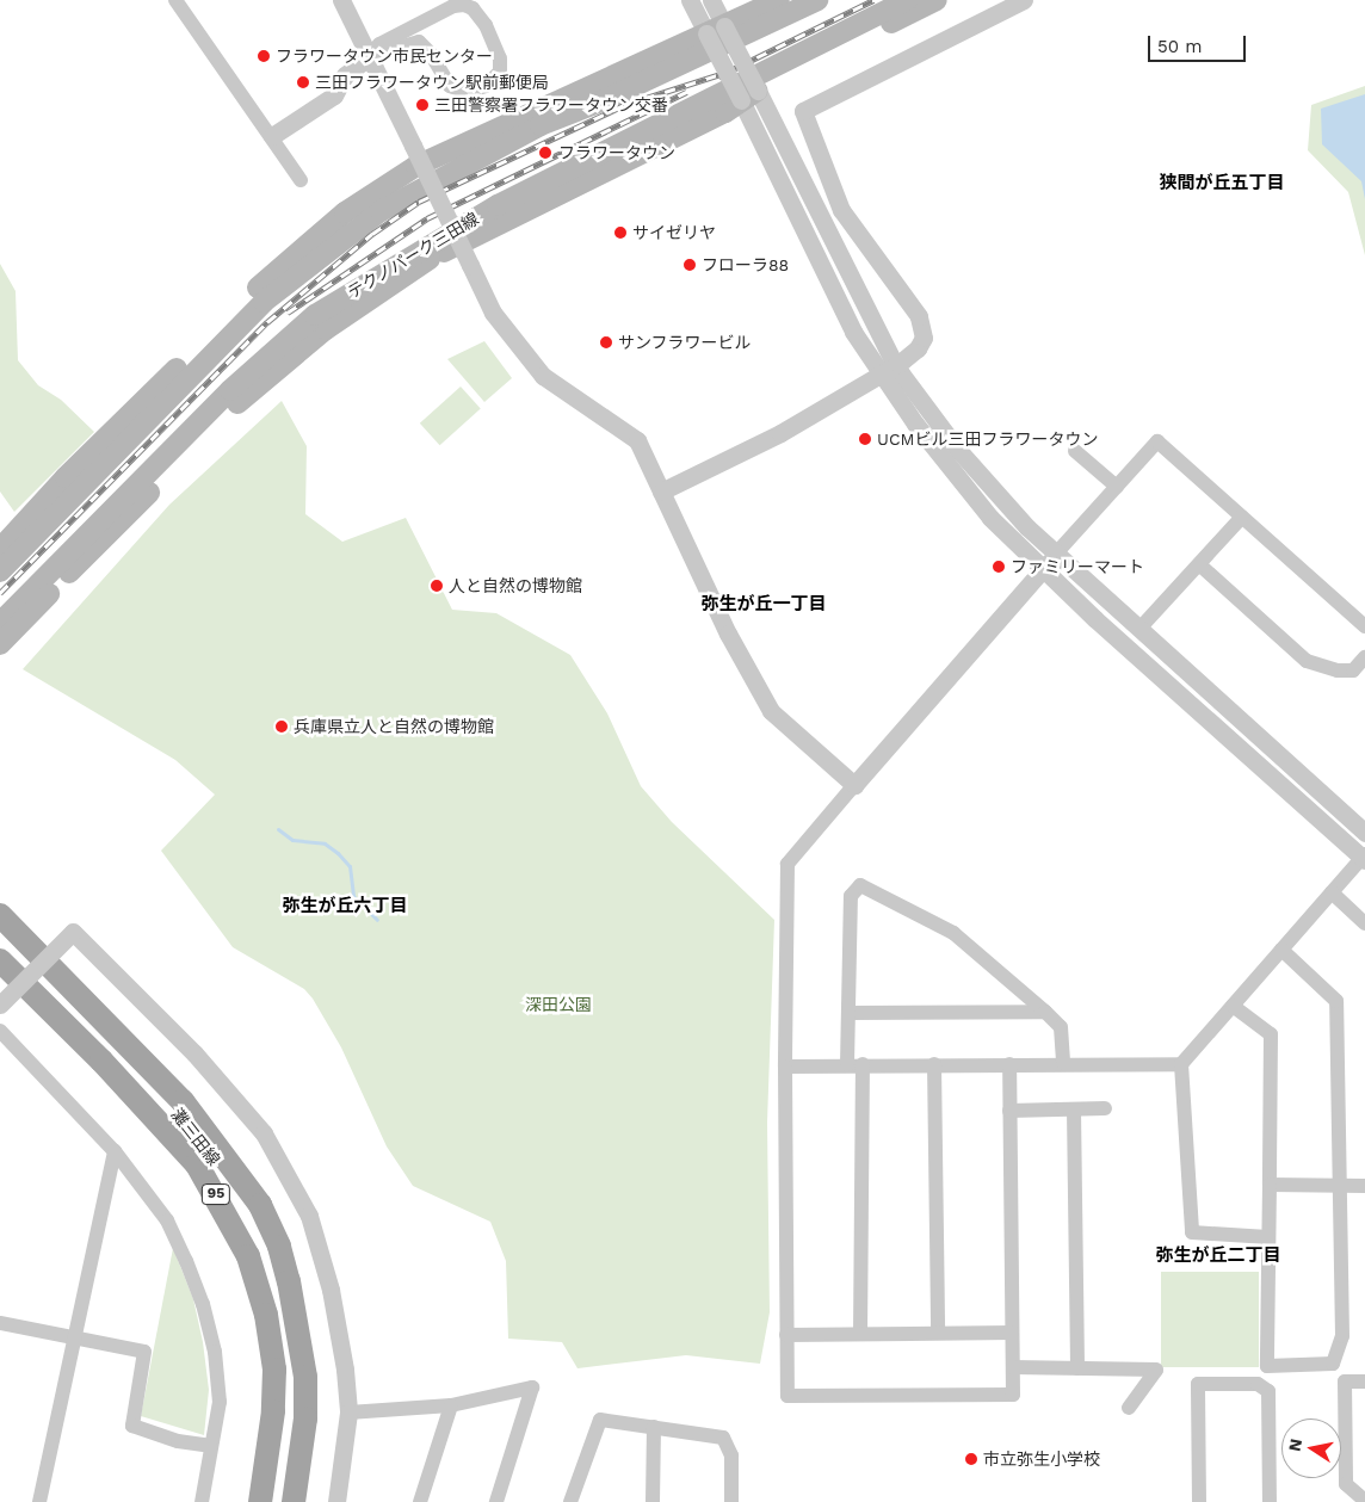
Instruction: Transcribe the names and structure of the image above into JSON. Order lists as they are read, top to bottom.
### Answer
{
  "streets": {
    "main road": ["テクノパーク三田線", "灘三田線", "95"]
  },
  "crossings": [
    ["灘三田線", "95"]
  ],
  "districts": [
    "狭間が丘五丁目",
    "弥生が丘一丁目",
    "弥生が丘六丁目",
    "弥生が丘二丁目"
  ],
  "parks": ["深田公園"],
  "places": [
    "フラワータウン市民センター",
    "三田フラワータウン駅前郵便局",
    "三田警察署フラワータウン交番",
    "フラワータウン",
    "サイゼリヤ",
    "フローラ88",
    "サンフラワービル",
    "UCMビル三田フラワータウン",
    "ファミリーマート",
    "人と自然の博物館",
    "兵庫県立人と自然の博物館",
    "市立弥生小学校"
  ],
  "scale_bar": "50 m",
  "north": "left"
}
